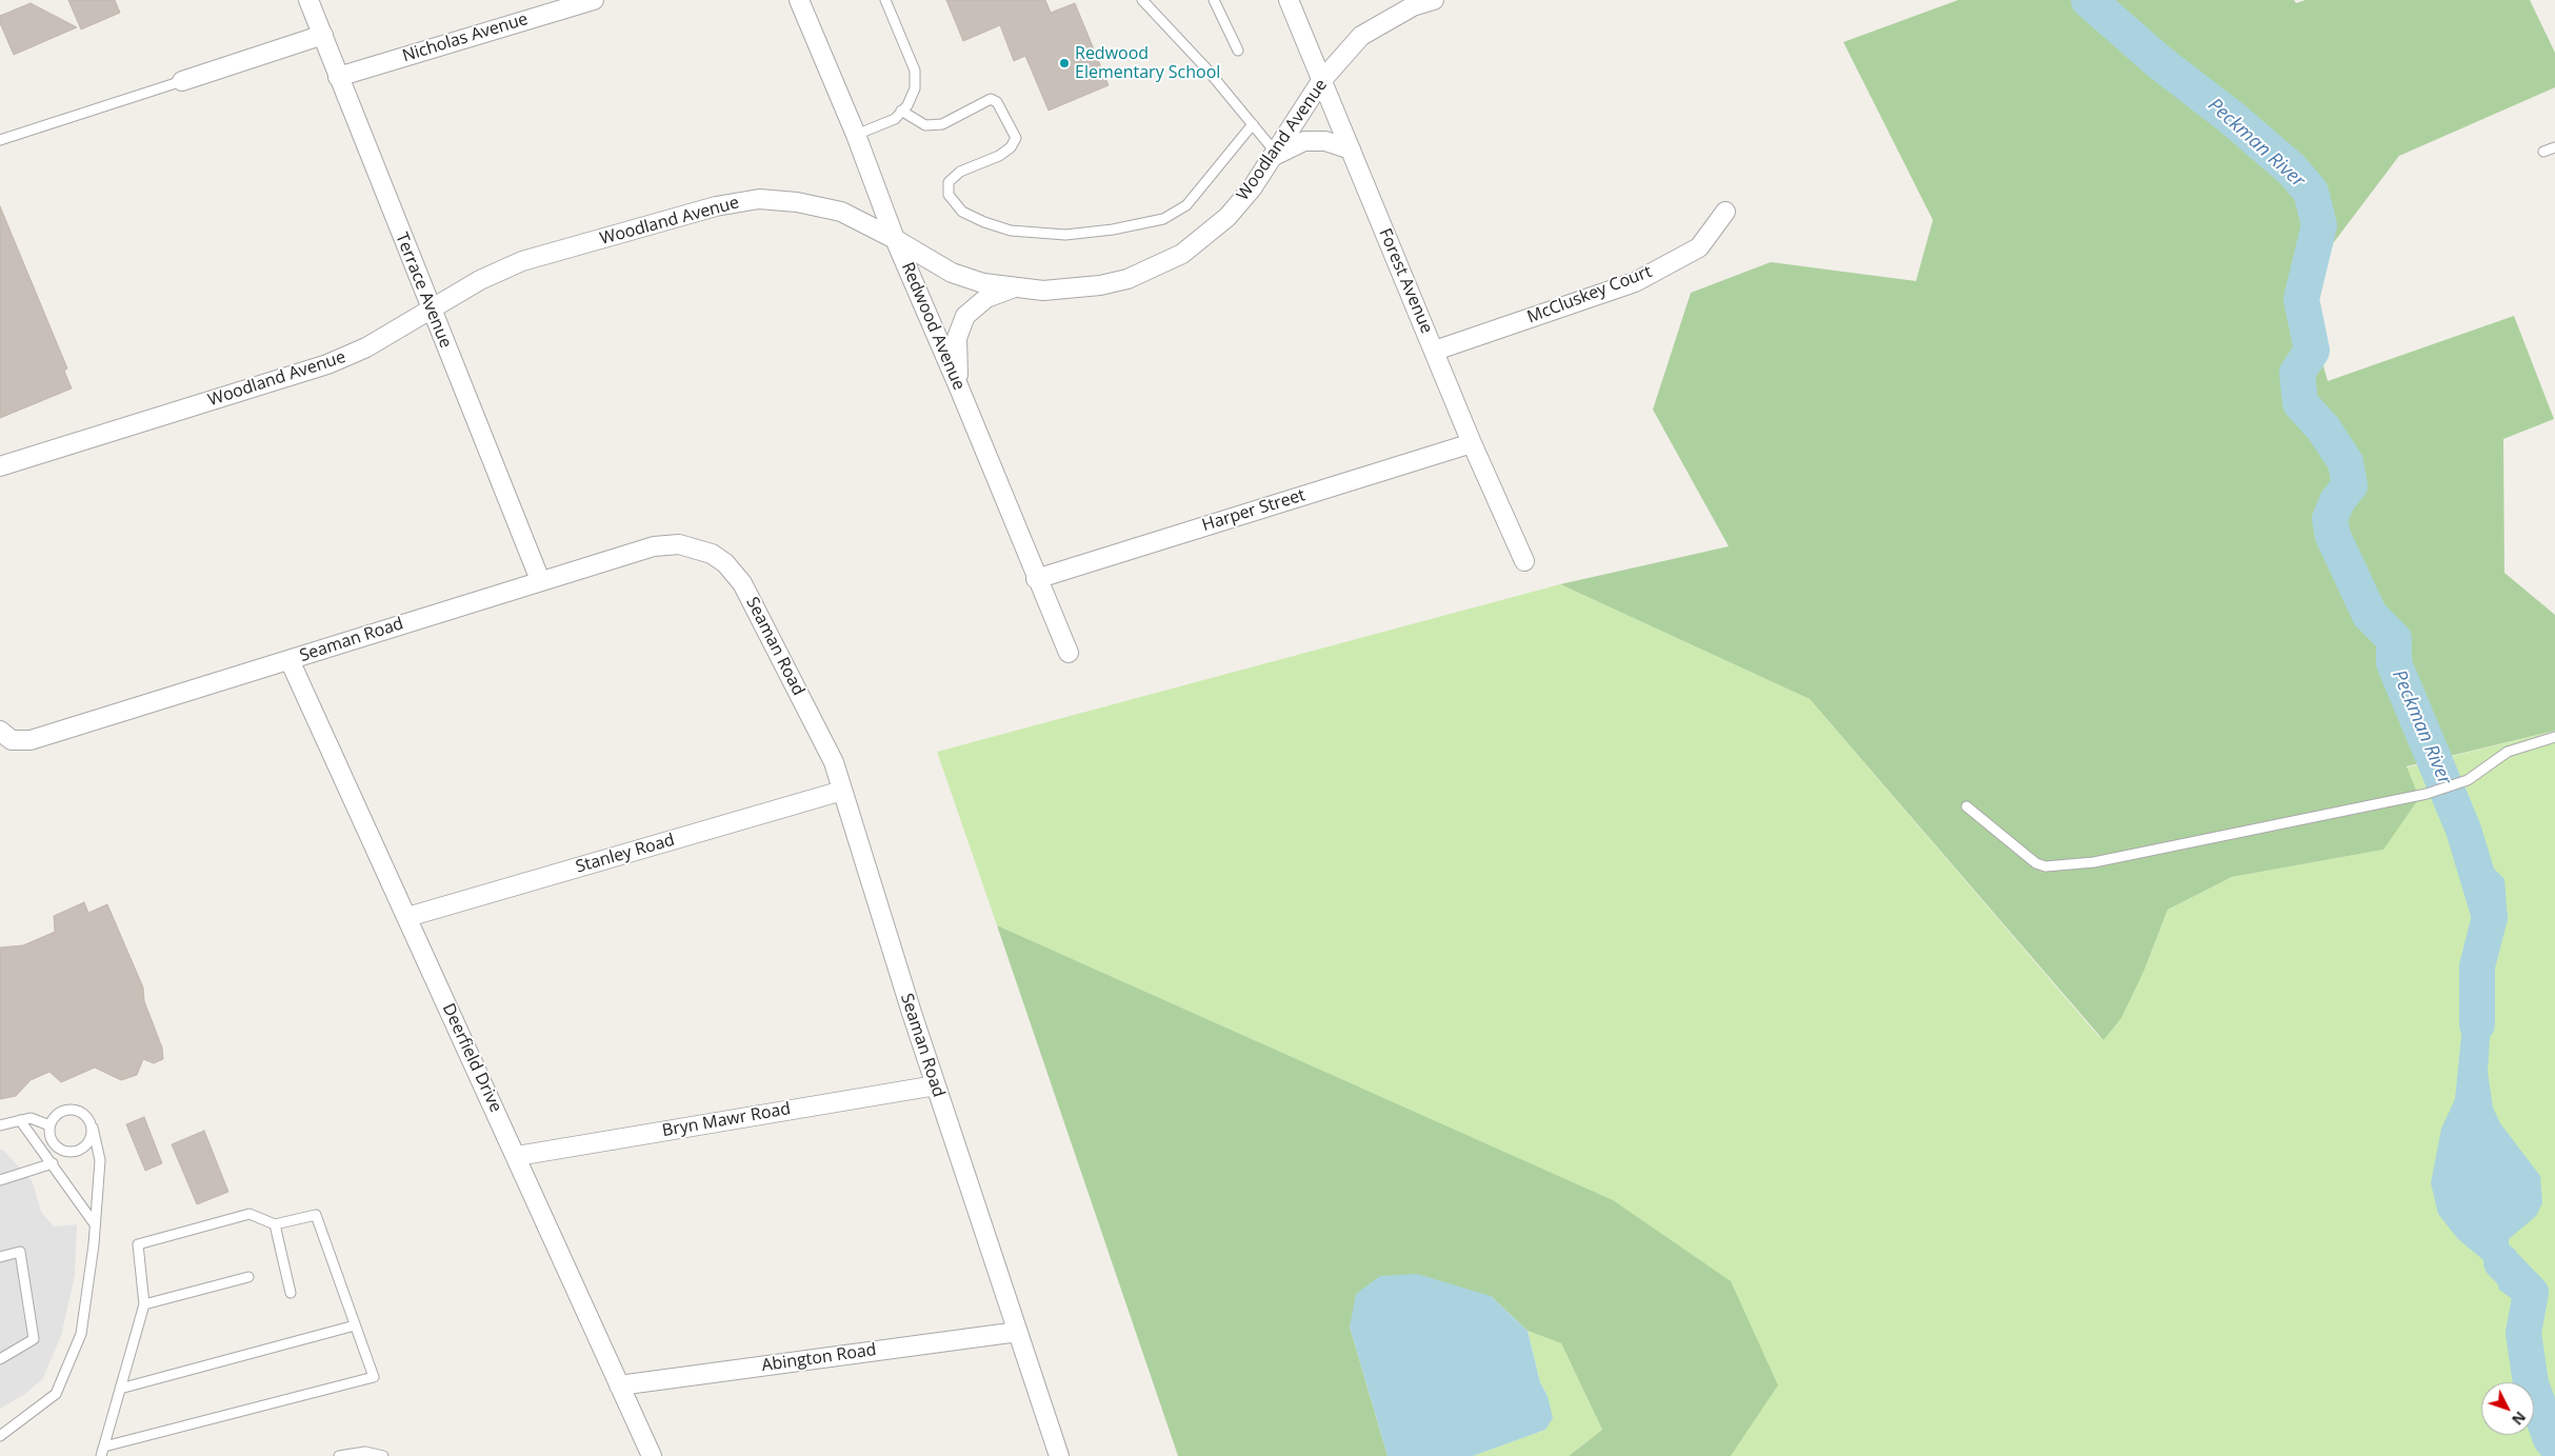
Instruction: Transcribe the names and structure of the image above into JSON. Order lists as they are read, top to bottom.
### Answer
{
  "streets": {
    "street": [
      "Nicholas Avenue",
      "Woodland Avenue",
      "Forest Avenue",
      "Terrace Avenue",
      "McCluskey Court",
      "Redwood Avenue",
      "Harper Street",
      "Seaman Road",
      "Stanley Road",
      "Deerfield Drive",
      "Bryn Mawr Road",
      "Abington Road"
    ]
  },
  "crossings": [
    ["Nicholas Avenue", "Terrace Avenue"],
    ["Woodland Avenue", "Forest Avenue"],
    ["Woodland Avenue", "Terrace Avenue"],
    ["Woodland Avenue", "Redwood Avenue"],
    ["Forest Avenue", "McCluskey Court"],
    ["Forest Avenue", "Harper Street"],
    ["Terrace Avenue", "Seaman Road"],
    ["Redwood Avenue", "Harper Street"],
    ["Seaman Road", "Stanley Road"],
    ["Seaman Road", "Deerfield Drive"],
    ["Seaman Road", "Bryn Mawr Road"],
    ["Seaman Road", "Abington Road"],
    ["Stanley Road", "Deerfield Drive"],
    ["Deerfield Drive", "Bryn Mawr Road"],
    ["Deerfield Drive", "Abington Road"]
  ],
  "water": ["Peckman River"],
  "places": ["Redwood Elementary School"],
  "north": "bottom right"
}
